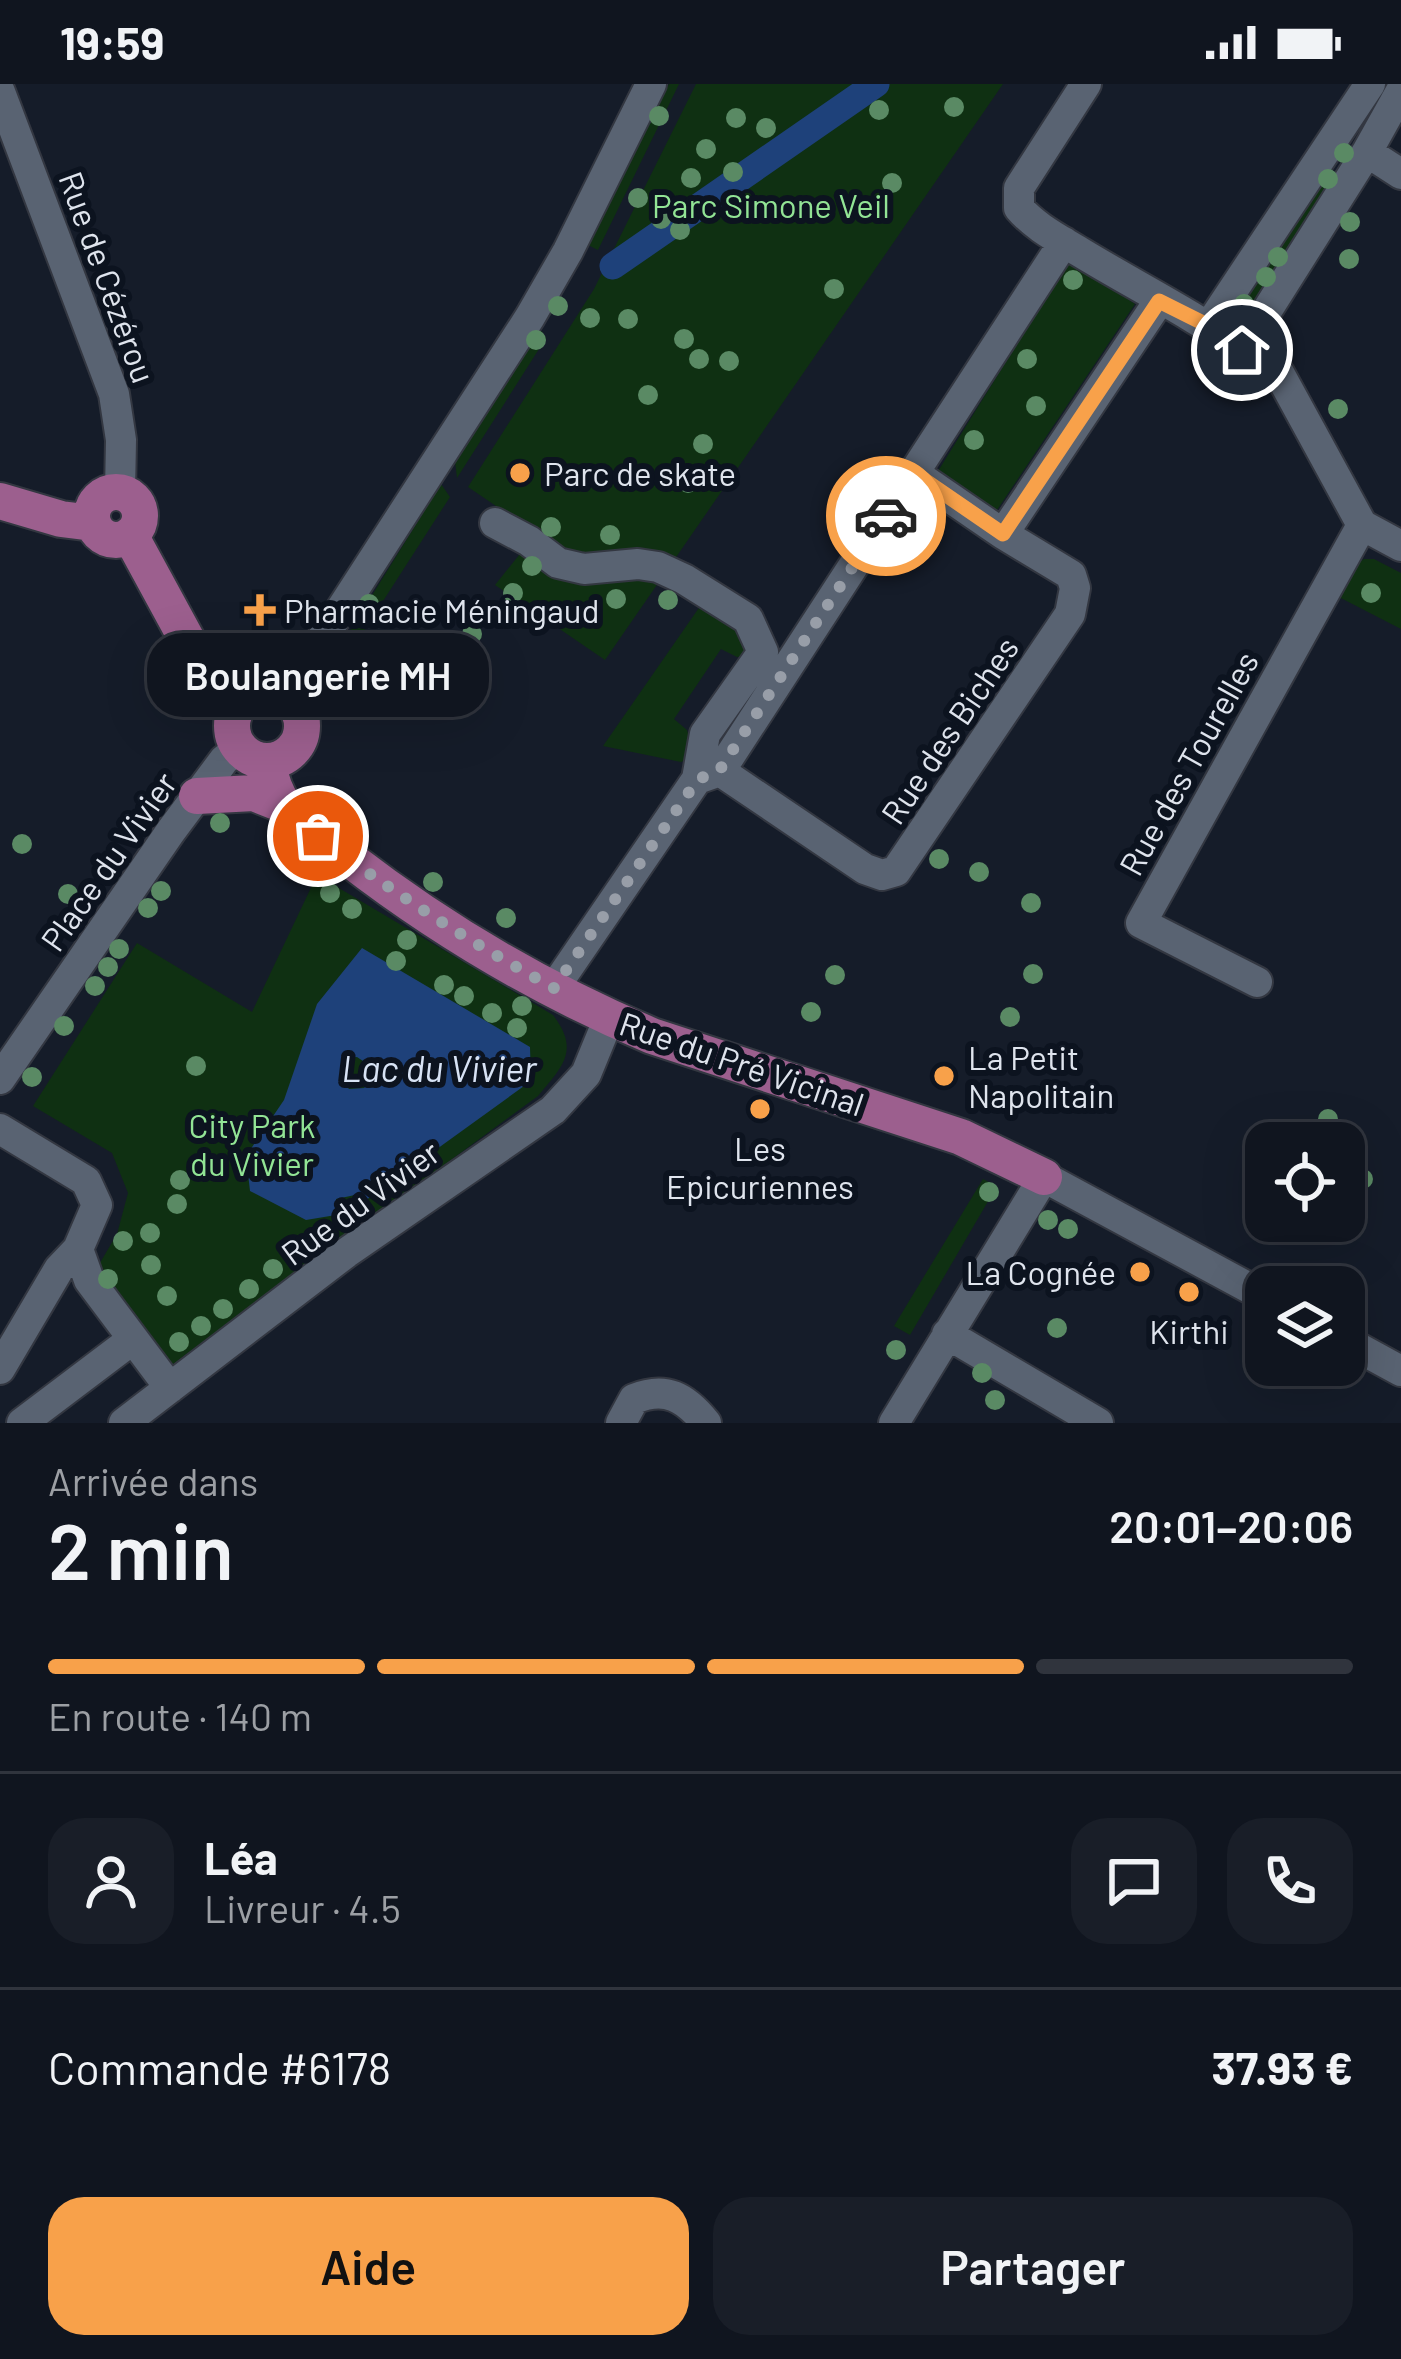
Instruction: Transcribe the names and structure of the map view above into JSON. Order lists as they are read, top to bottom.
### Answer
{
  "streets": {
    "main road": ["Rue du Pré Vicinal"],
    "street": [
      "Rue de Cézérou",
      "Rue des Biches",
      "Rue des Tourelles",
      "Place du Vivier",
      "Rue du Vivier"
    ]
  },
  "crossings": [
    ["Rue du Pré Vicinal", "Rue du Vivier"]
  ],
  "water": ["Lac du Vivier"],
  "parks": ["Parc Simone Veil", "City Park du Vivier"],
  "places": {
    "other": [
      "Parc de skate",
      "Boulangerie MH",
      "La Petit Napolitain",
      "Les Epicuriennes",
      "La Cognée",
      "Kirthi"
    ],
    "health": ["Pharmacie Méningaud"]
  },
  "page": {
    "status": "19:59",
    "bubble": "Boulangerie MH",
    "heading": ["2 min", "Arrivée dans", "20:01–20:06"],
    "panel": [
      "Léa",
      "Livreur · 4.5",
      "Commande #6178",
      "37.93 €"
    ],
    "bar": "En route · 140 m",
    "buttons": ["Aide", "Partager"]
  }
}
